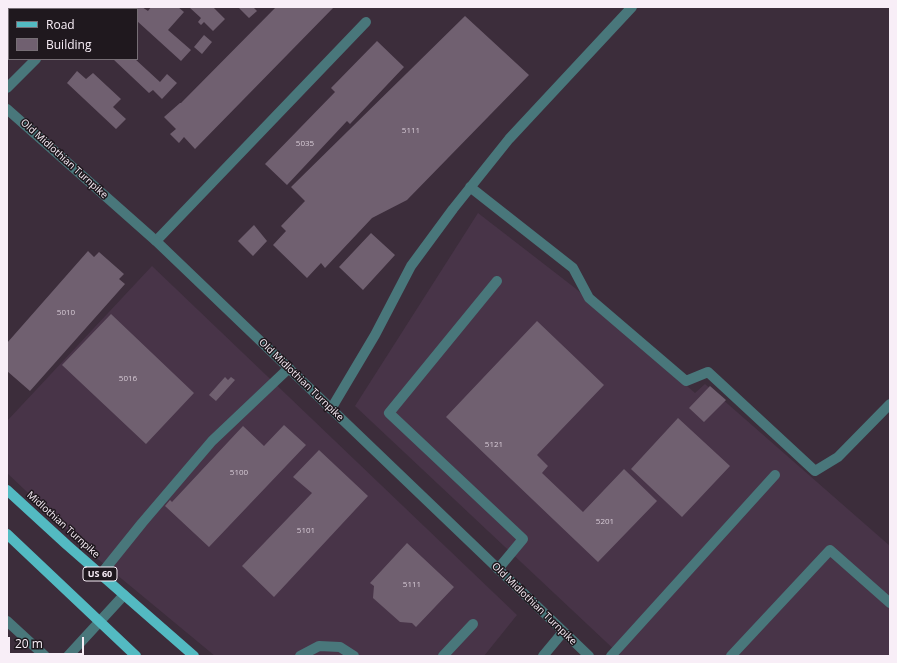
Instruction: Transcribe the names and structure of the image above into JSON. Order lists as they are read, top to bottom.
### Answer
{
  "streets": {
    "main road": ["Midlothian Turnpike", "US 60"],
    "street": ["Old Midlothian Turnpike"]
  },
  "house_numbers": [
    "5111",
    "5035",
    "5010",
    "5016",
    "5121",
    "5100",
    "5201",
    "5101",
    "5111"
  ],
  "legend": ["Road", "Building"],
  "scale_bar": "20 m"
}
